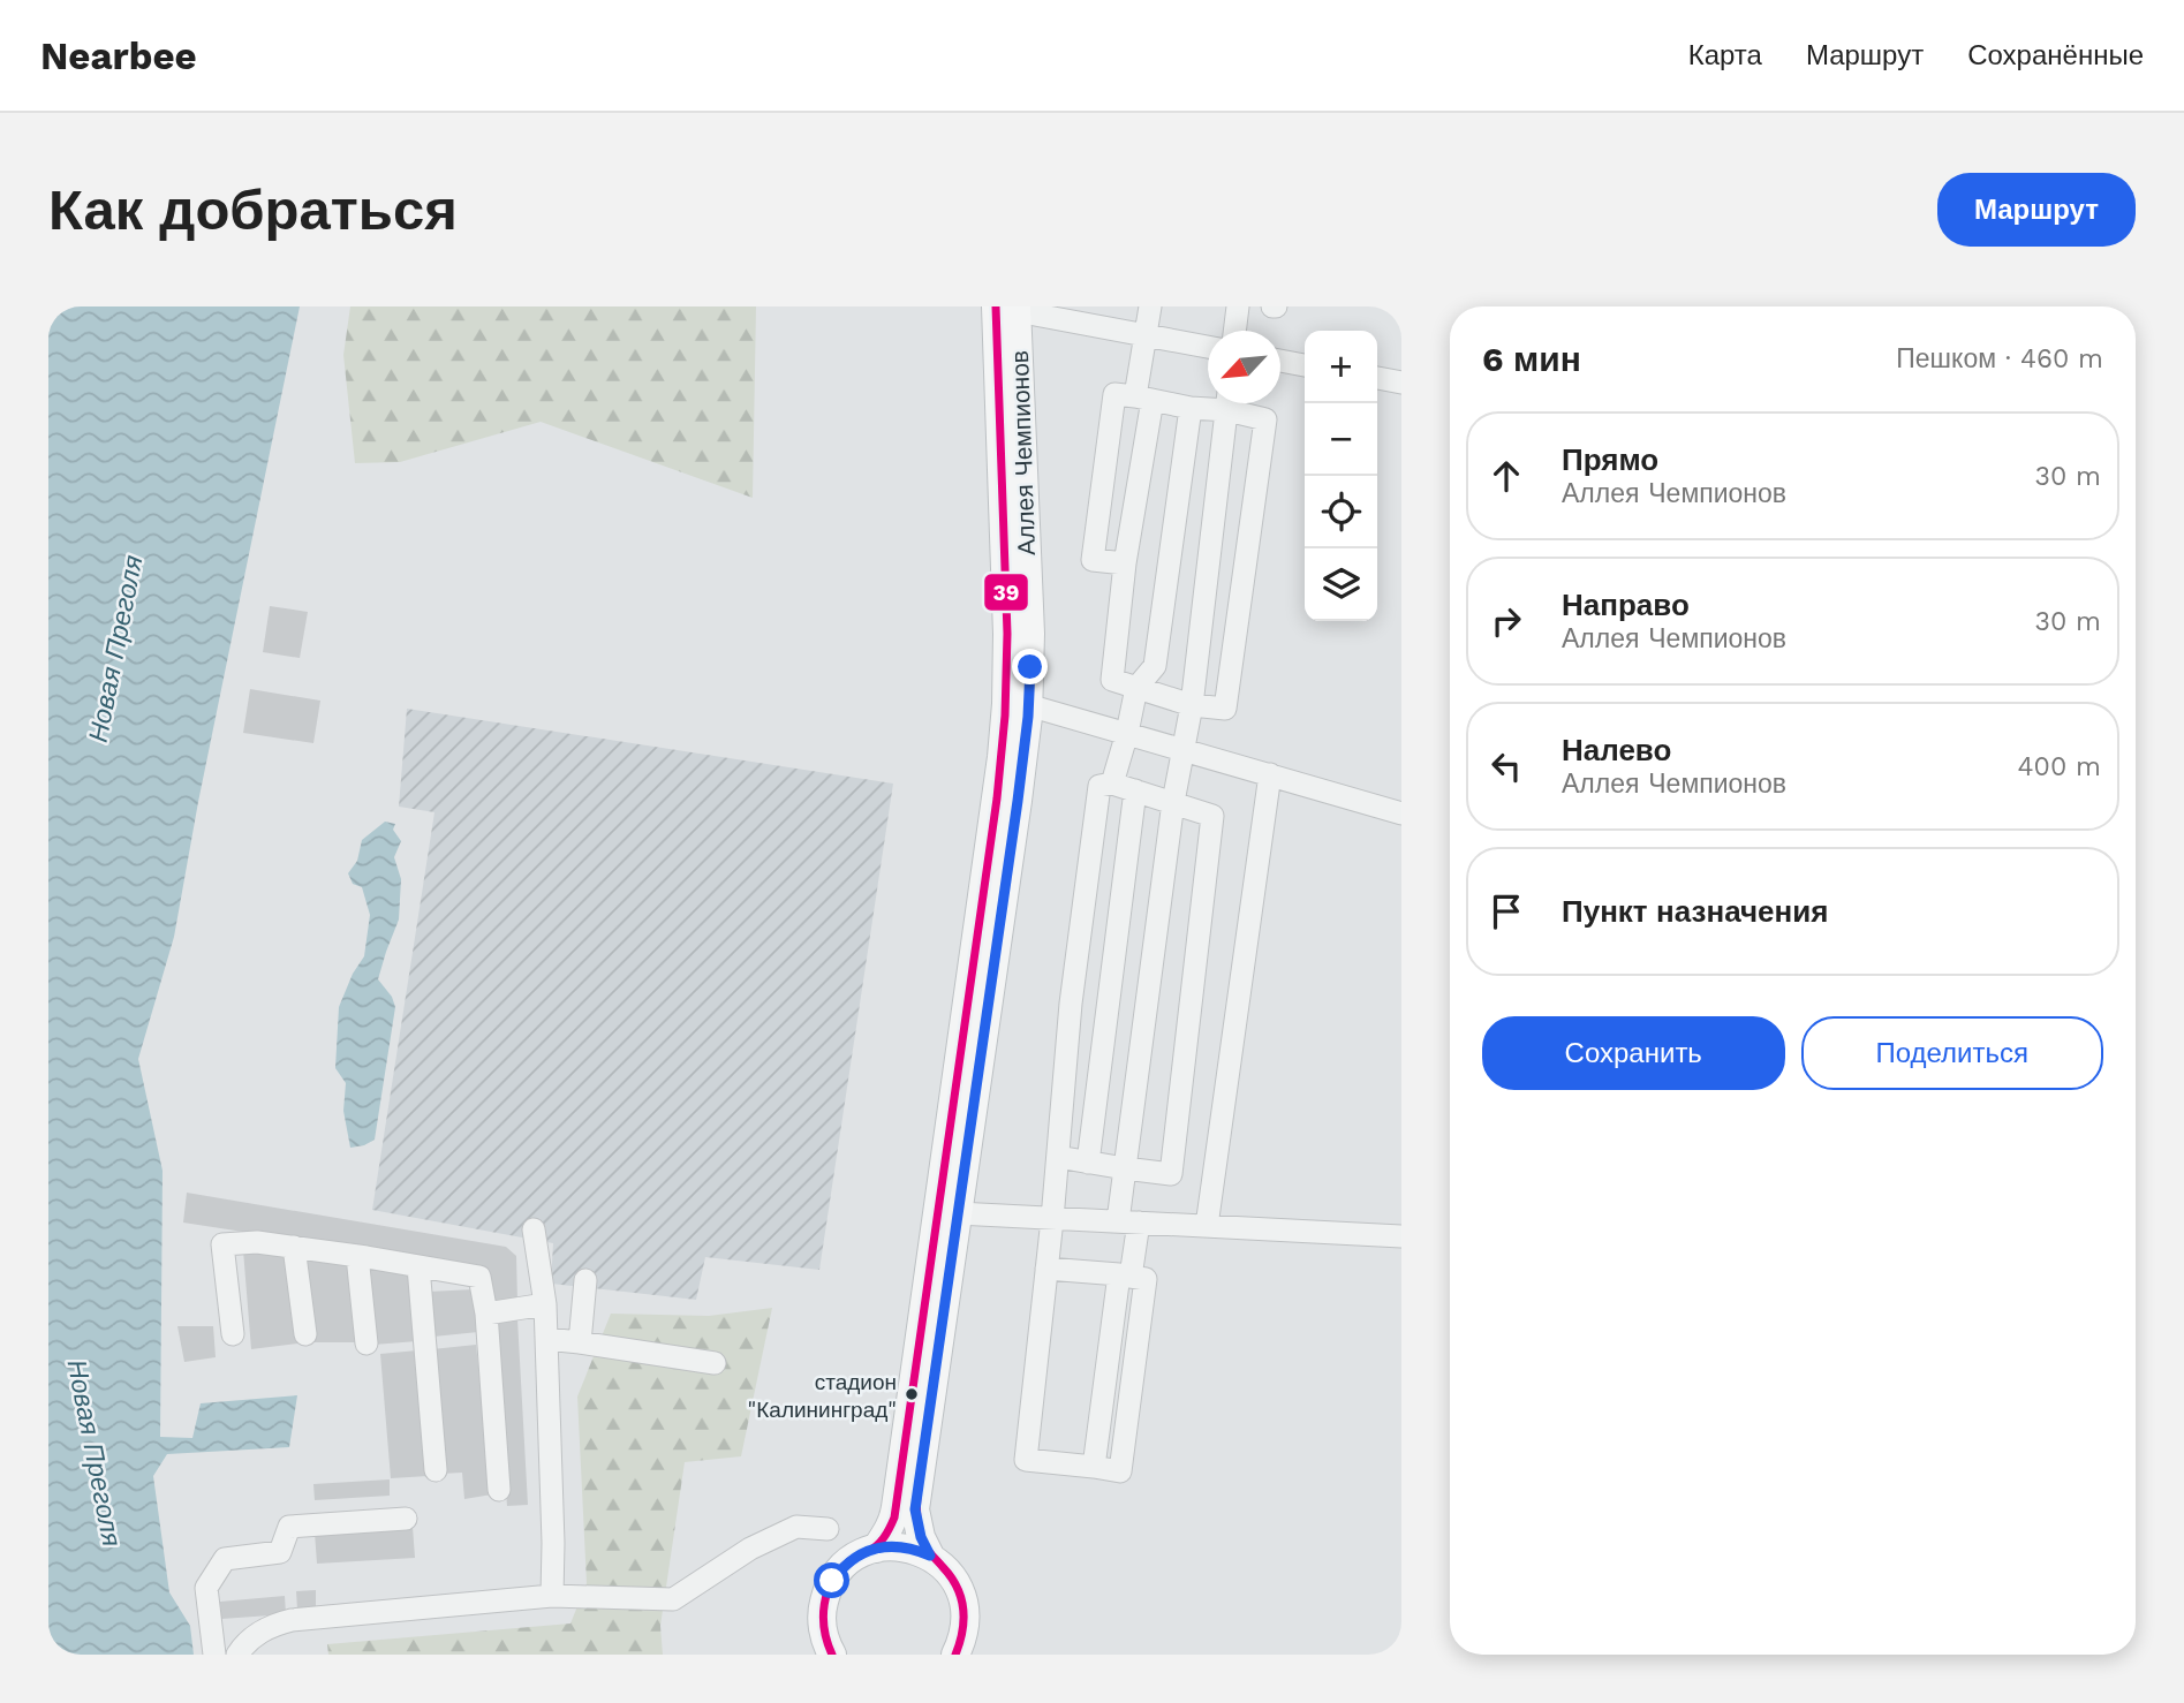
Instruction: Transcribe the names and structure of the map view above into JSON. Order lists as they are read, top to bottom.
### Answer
{
  "streets": {
    "main road": ["Аллея Чемпионов"]
  },
  "water": ["Новая Преголя"],
  "places": ["стадион \"Калининград\""],
  "lines": ["transit line 39"],
  "north": "bottom left",
  "page": {
    "header": "Nearbee",
    "nav": ["Карта", "Маршрут", "Сохранённые"],
    "buttons": [
      "Маршрут",
      ["Сохранить", "Поделиться"]
    ],
    "title": "Как добраться",
    "heading": ["6 мин", "Пешком · 460 m"],
    "map_buttons": ["+", "−"],
    "list": [
      ["Прямо", "Аллея Чемпионов", "30 m"],
      ["Направо", "Аллея Чемпионов", "30 m"],
      ["Налево", "Аллея Чемпионов", "400 m"],
      "Пункт назначения"
    ]
  }
}
